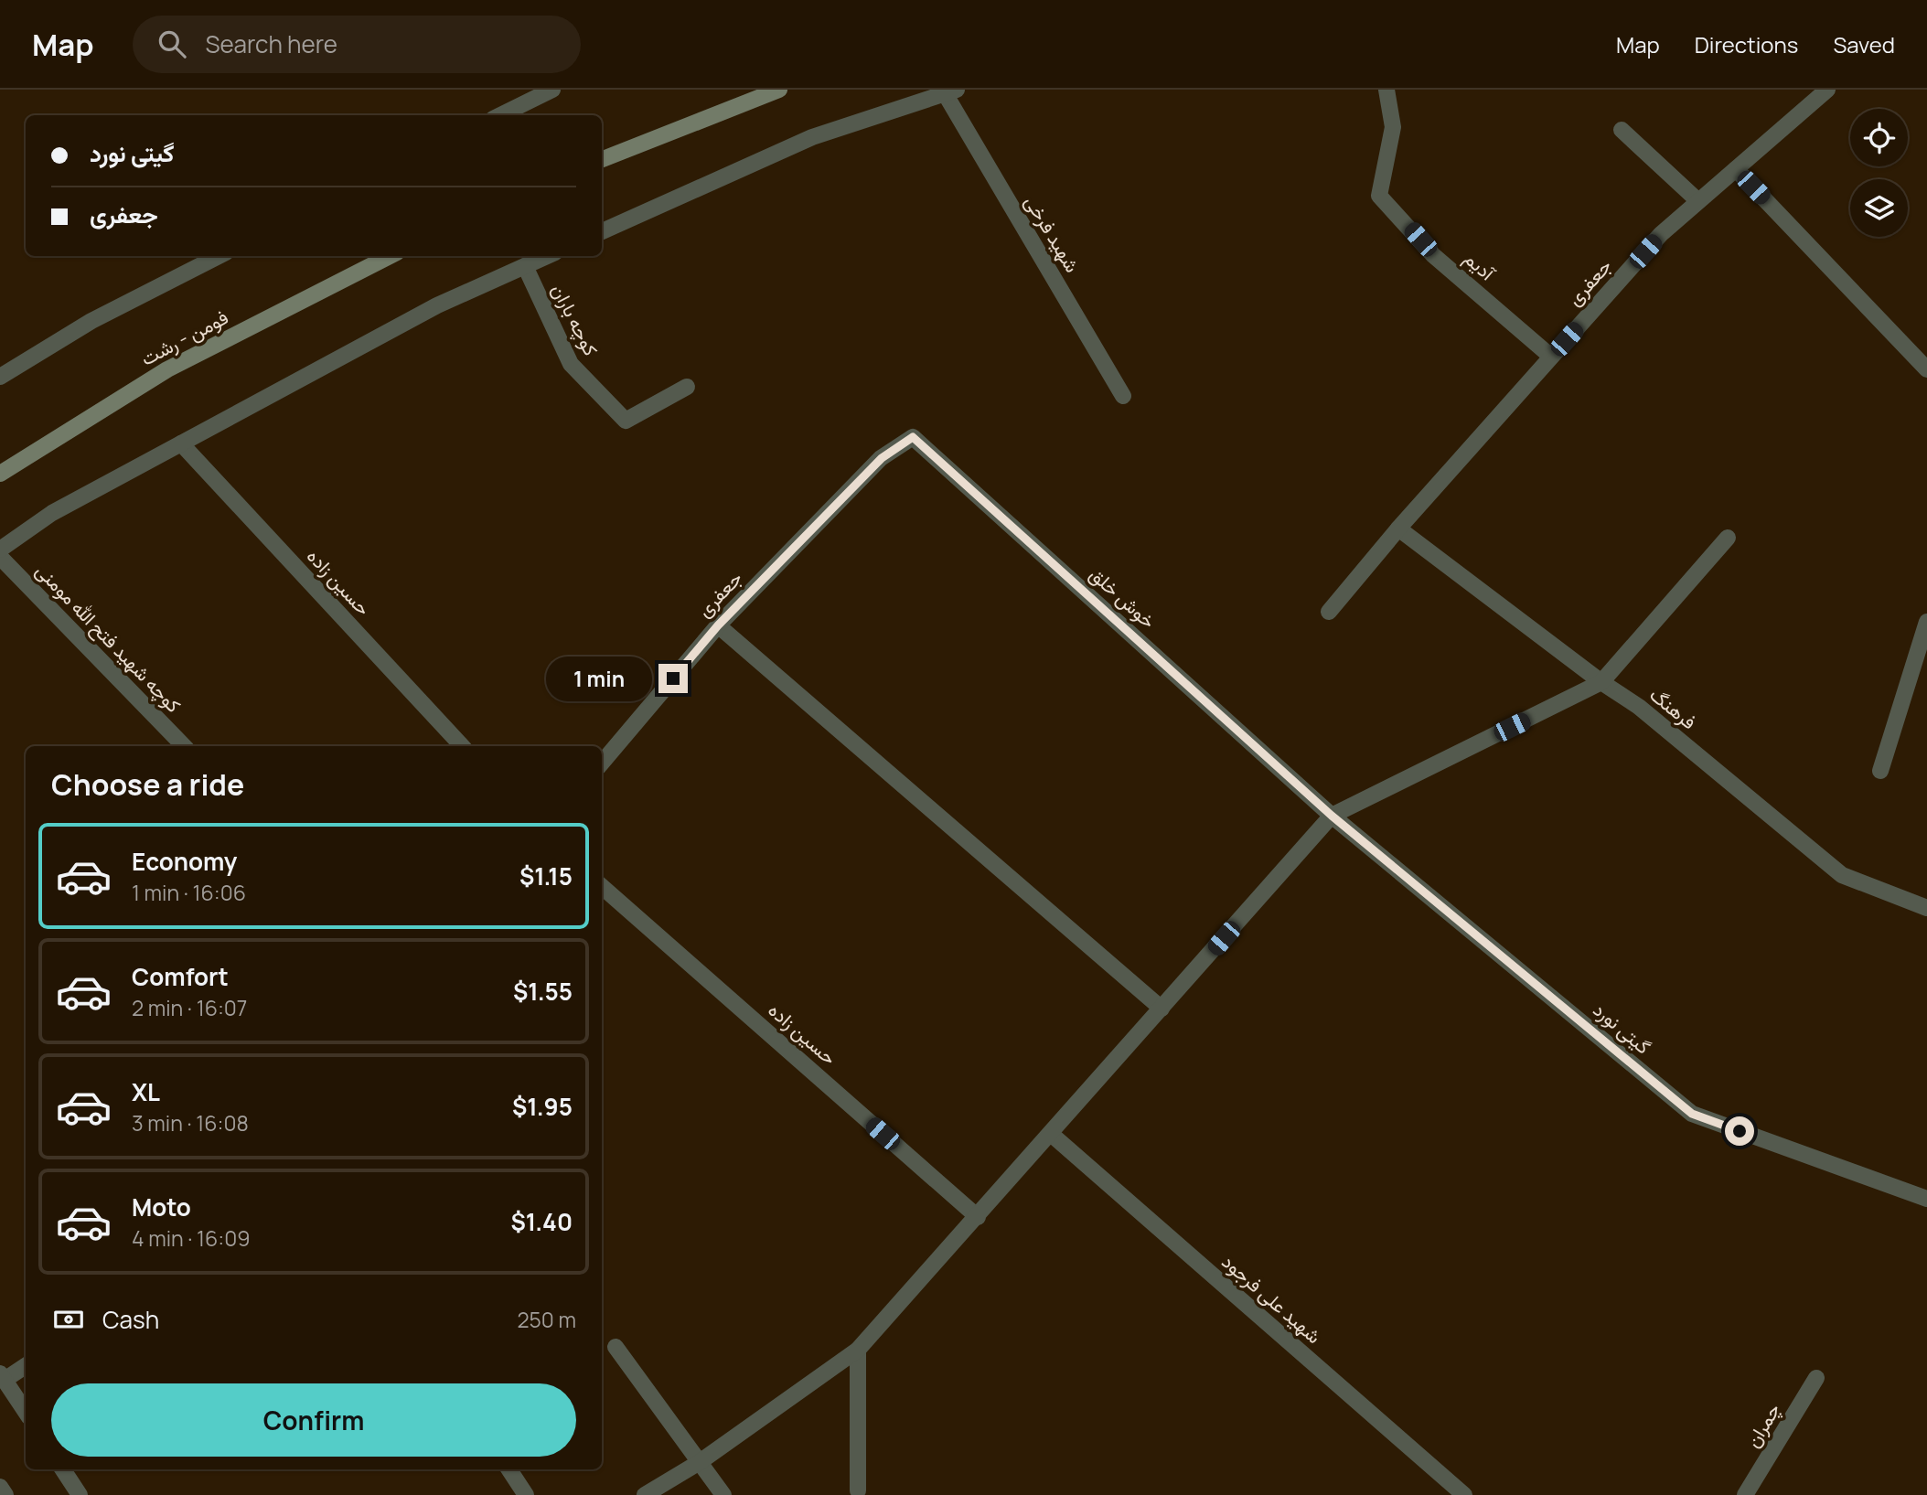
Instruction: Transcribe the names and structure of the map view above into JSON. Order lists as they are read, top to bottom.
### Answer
{
  "streets": {
    "main road": ["فومن - رشت"],
    "street": [
      "شهید فرخی",
      "آدیم",
      "جعفری",
      "کوچه باران",
      "حسین زاده",
      "خوش خلق",
      "کوچه شهید فتح الله مومنی",
      "فرهنگ",
      "گیتی نورد",
      "شهید علی فرجود",
      "چمران"
    ]
  },
  "crossings": [
    ["آدیم", "جعفری"],
    ["جعفری", "خوش خلق"],
    ["جعفری", "فرهنگ"],
    ["خوش خلق", "گیتی نورد"]
  ],
  "page": {
    "header": "Map",
    "search": "Search here",
    "nav": ["Map", "Directions", "Saved"],
    "banner": ["گیتی نورد", "جعفری"],
    "bubble": "1 min",
    "heading": "Choose a ride",
    "list": [
      {
        "name": "Economy",
        "note": "1 min · 16:06",
        "value": "$1.15"
      },
      {
        "name": "Comfort",
        "note": "2 min · 16:07",
        "value": "$1.55"
      },
      {
        "name": "XL",
        "note": "3 min · 16:08",
        "value": "$1.95"
      },
      {
        "name": "Moto",
        "note": "4 min · 16:09",
        "value": "$1.40"
      }
    ],
    "pay": ["Cash", "250 m"],
    "buttons": "Confirm"
  }
}
